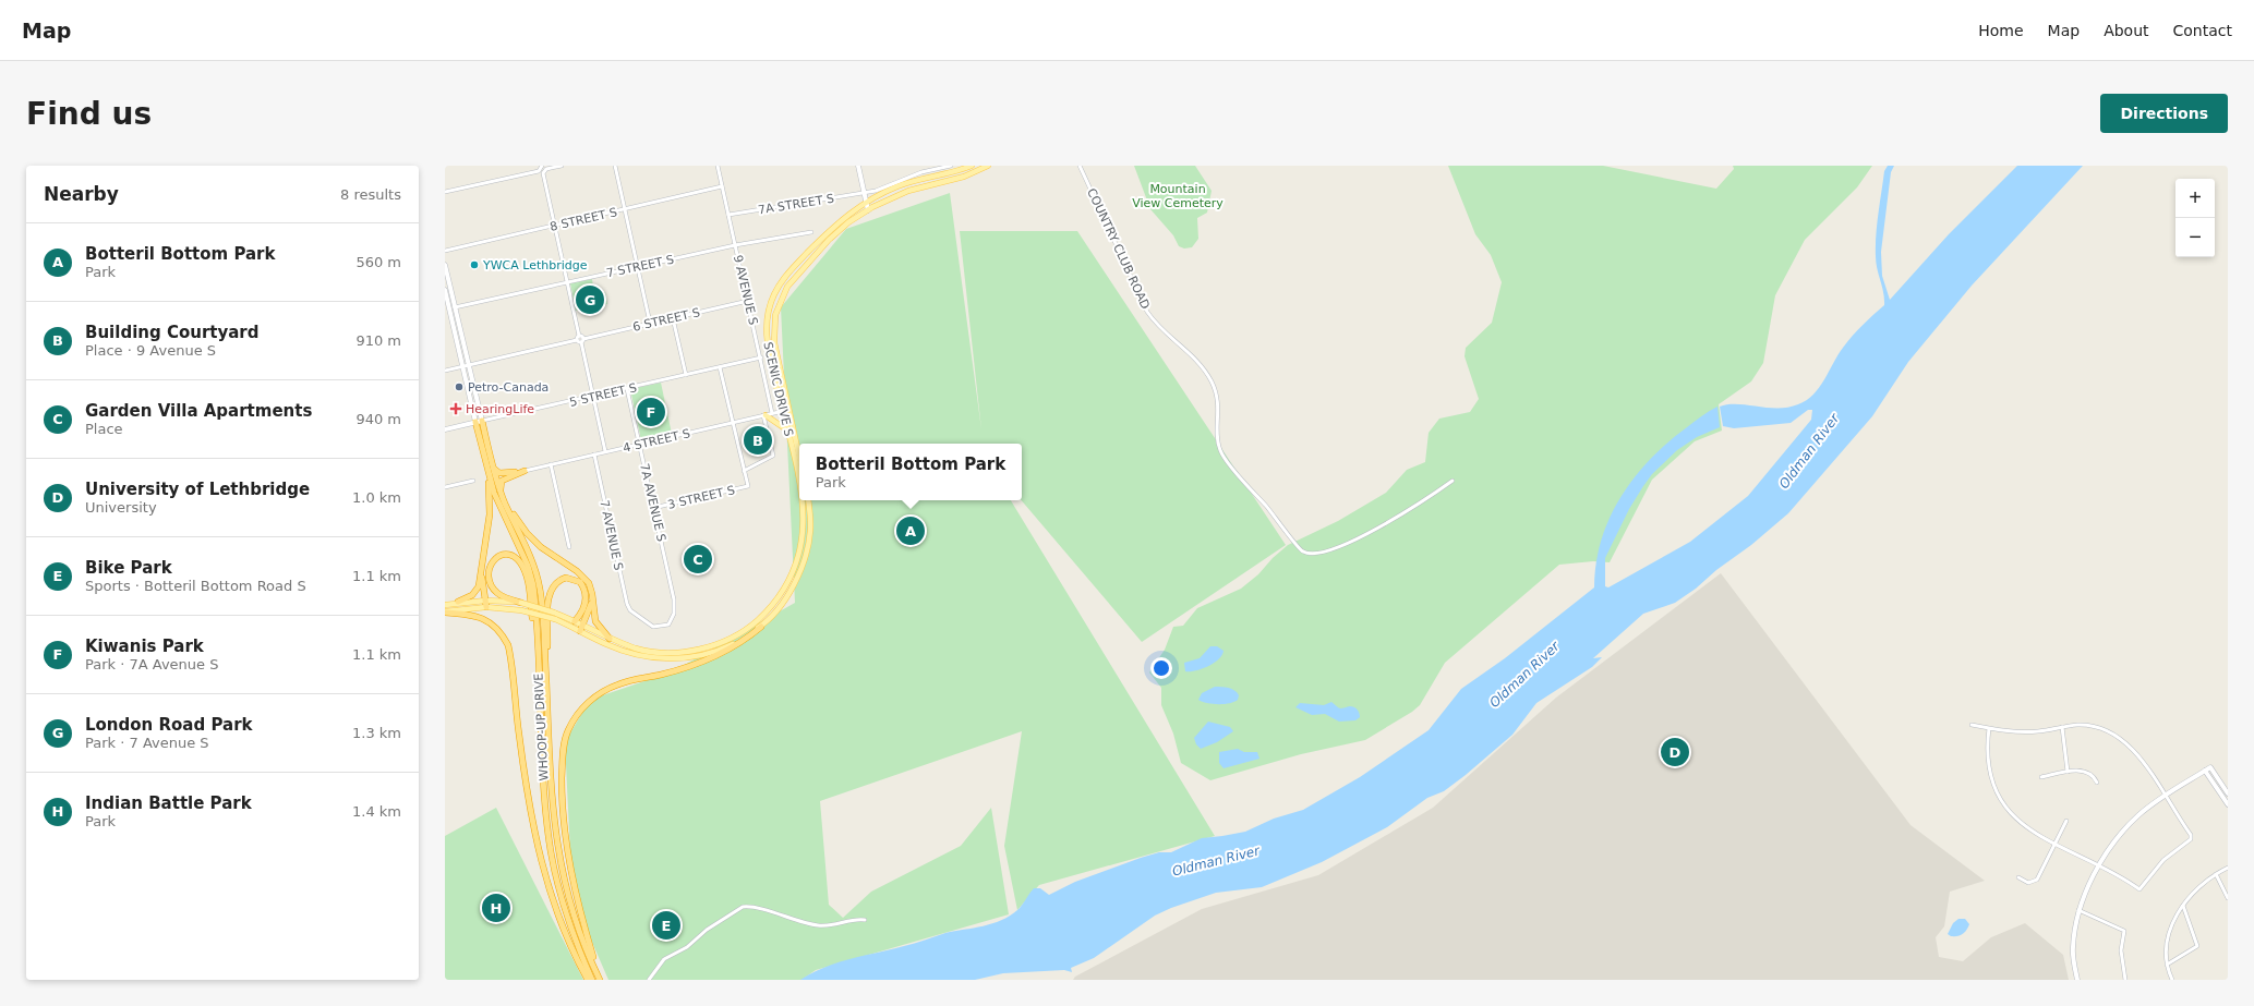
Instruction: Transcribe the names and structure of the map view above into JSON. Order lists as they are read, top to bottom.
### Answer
{
  "streets": {
    "highway": ["WHOOP-UP DRIVE"],
    "main road": ["SCENIC DRIVE S"],
    "street": [
      "7A STREET S",
      "8 STREET S",
      "COUNTRY CLUB ROAD",
      "7 STREET S",
      "9 AVENUE S",
      "6 STREET S",
      "5 STREET S",
      "4 STREET S",
      "3 STREET S",
      "7A AVENUE S",
      "7 AVENUE S"
    ]
  },
  "crossings": [
    ["7A STREET S", "9 AVENUE S"],
    ["8 STREET S", "9 AVENUE S"],
    ["7 STREET S", "9 AVENUE S"],
    ["9 AVENUE S", "6 STREET S"],
    ["9 AVENUE S", "5 STREET S"],
    ["9 AVENUE S", "4 STREET S"],
    ["SCENIC DRIVE S", "4 STREET S"],
    ["5 STREET S", "7A AVENUE S"],
    ["5 STREET S", "WHOOP-UP DRIVE"],
    ["4 STREET S", "3 STREET S"],
    ["4 STREET S", "7A AVENUE S"],
    ["4 STREET S", "7 AVENUE S"],
    ["3 STREET S", "7A AVENUE S"],
    ["7A AVENUE S", "7 AVENUE S"]
  ],
  "water": ["Oldman River"],
  "parks": ["Mountain View Cemetery"],
  "places": {
    "other": ["YWCA Lethbridge", "Petro-Canada"],
    "health": ["HearingLife"]
  },
  "page": {
    "header": "Map",
    "nav": [
      "Home",
      "Map",
      "About",
      "Contact"
    ],
    "buttons": "Directions",
    "title": "Find us",
    "heading": ["Nearby", "8 results"],
    "map_buttons": ["+", "−"],
    "list": [
      {
        "mark": "A",
        "name": "Botteril Bottom Park",
        "note": "Park",
        "value": "560 m"
      },
      {
        "mark": "B",
        "name": "Building Courtyard",
        "note": "Place · 9 Avenue S",
        "value": "910 m"
      },
      {
        "mark": "C",
        "name": "Garden Villa Apartments",
        "note": "Place",
        "value": "940 m"
      },
      {
        "mark": "D",
        "name": "University of Lethbridge",
        "note": "University",
        "value": "1.0 km"
      },
      {
        "mark": "E",
        "name": "Bike Park",
        "note": "Sports · Botteril Bottom Road S",
        "value": "1.1 km"
      },
      {
        "mark": "F",
        "name": "Kiwanis Park",
        "note": "Park · 7A Avenue S",
        "value": "1.1 km"
      },
      {
        "mark": "G",
        "name": "London Road Park",
        "note": "Park · 7 Avenue S",
        "value": "1.3 km"
      },
      {
        "mark": "H",
        "name": "Indian Battle Park",
        "note": "Park",
        "value": "1.4 km"
      }
    ],
    "pins": [
      "G",
      "F",
      "B",
      "A",
      "C",
      "D",
      "H",
      "E"
    ],
    "popup": ["Botteril Bottom Park", "Park"]
  }
}
